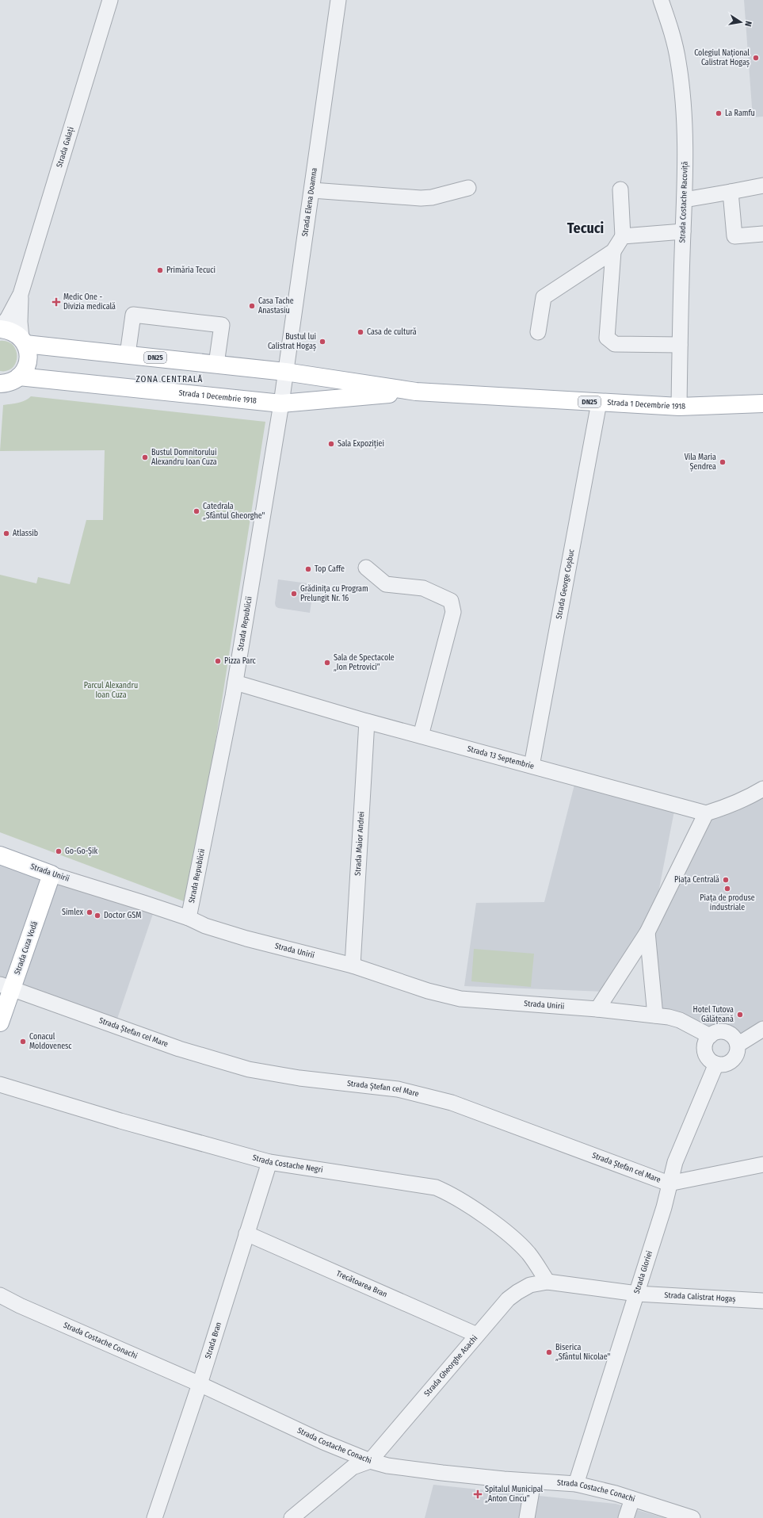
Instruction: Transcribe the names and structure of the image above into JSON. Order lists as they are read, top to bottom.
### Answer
{
  "streets": {
    "main road": [
      "DN25",
      "Strada 1 Decembrie 1918",
      "Strada Unirii",
      "Strada Cuza Vodă"
    ],
    "street": [
      "Strada Galați",
      "Strada Elena Doamna",
      "Strada Costache Racoviță",
      "Strada George Coșbuc",
      "Strada Republicii",
      "Strada 13 Septembrie",
      "Strada Maior Andrei",
      "Strada Ștefan cel Mare",
      "Strada Costache Negri",
      "Strada Gloriei",
      "Trecătoarea Bran",
      "Strada Calistrat Hogaș",
      "Strada Costache Conachi",
      "Strada Bran",
      "Strada Gheorghe Asachi"
    ]
  },
  "crossings": [
    ["Strada Galați", "DN25"],
    ["Strada Galați", "Strada 1 Decembrie 1918"],
    ["Strada Elena Doamna", "Strada 1 Decembrie 1918"],
    ["Strada Elena Doamna", "Strada Republicii"],
    ["Strada Costache Racoviță", "Strada 1 Decembrie 1918"],
    ["DN25", "Strada 1 Decembrie 1918"],
    ["Strada 1 Decembrie 1918", "Strada George Coșbuc"],
    ["Strada 1 Decembrie 1918", "Strada Republicii"],
    ["Strada George Coșbuc", "Strada 13 Septembrie"],
    ["Strada Republicii", "Strada 13 Septembrie"],
    ["Strada Republicii", "Strada Unirii"],
    ["Strada 13 Septembrie", "Strada Maior Andrei"],
    ["Strada Maior Andrei", "Strada Unirii"],
    ["Strada Unirii", "Strada Cuza Vodă"],
    ["Strada Unirii", "Strada Gloriei"],
    ["Strada Cuza Vodă", "Strada Ștefan cel Mare"],
    ["Strada Ștefan cel Mare", "Strada Gloriei"],
    ["Strada Costache Negri", "Strada Bran"],
    ["Strada Costache Negri", "Strada Gheorghe Asachi"],
    ["Strada Gloriei", "Strada Calistrat Hogaș"],
    ["Strada Gloriei", "Strada Costache Conachi"],
    ["Strada Gloriei", "Strada Gheorghe Asachi"],
    ["Trecătoarea Bran", "Strada Bran"],
    ["Trecătoarea Bran", "Strada Gheorghe Asachi"],
    ["Strada Calistrat Hogaș", "Strada Gheorghe Asachi"],
    ["Strada Costache Conachi", "Strada Bran"],
    ["Strada Costache Conachi", "Strada Gheorghe Asachi"]
  ],
  "districts": ["Tecuci", "ZONA CENTRALĂ"],
  "parks": ["Parcul Alexandru Ioan Cuza"],
  "places": {
    "other": [
      "Colegiul Național Calistrat Hogaș",
      "La Ramfu",
      "Primăria Tecuci",
      "Casa Tache Anastasiu",
      "Casa de cultură",
      "Bustul lui Calistrat Hogaș",
      "Sala Expoziției",
      "Bustul Domnitorului Alexandru Ioan Cuza",
      "Vila Maria Șendrea",
      "Catedrala „Sfântul Gheorghe\"",
      "Atlassib",
      "Top Caffe",
      "Grădinița cu Program Prelungit Nr. 16",
      "Pizza Parc",
      "Sala de Spectacole „Ion Petrovici”",
      "Go-Go-Șik",
      "Piața Centrală",
      "Piața de produse industriale",
      "Simlex",
      "Doctor GSM",
      "Hotel Tutova Gălățeană",
      "Conacul Moldovenesc",
      "Biserica „Sfântul Nicolae\""
    ],
    "health": ["Medic One - Divizia medicală", "Spitalul Municipal „Anton Cincu”"]
  },
  "north": "right"
}
